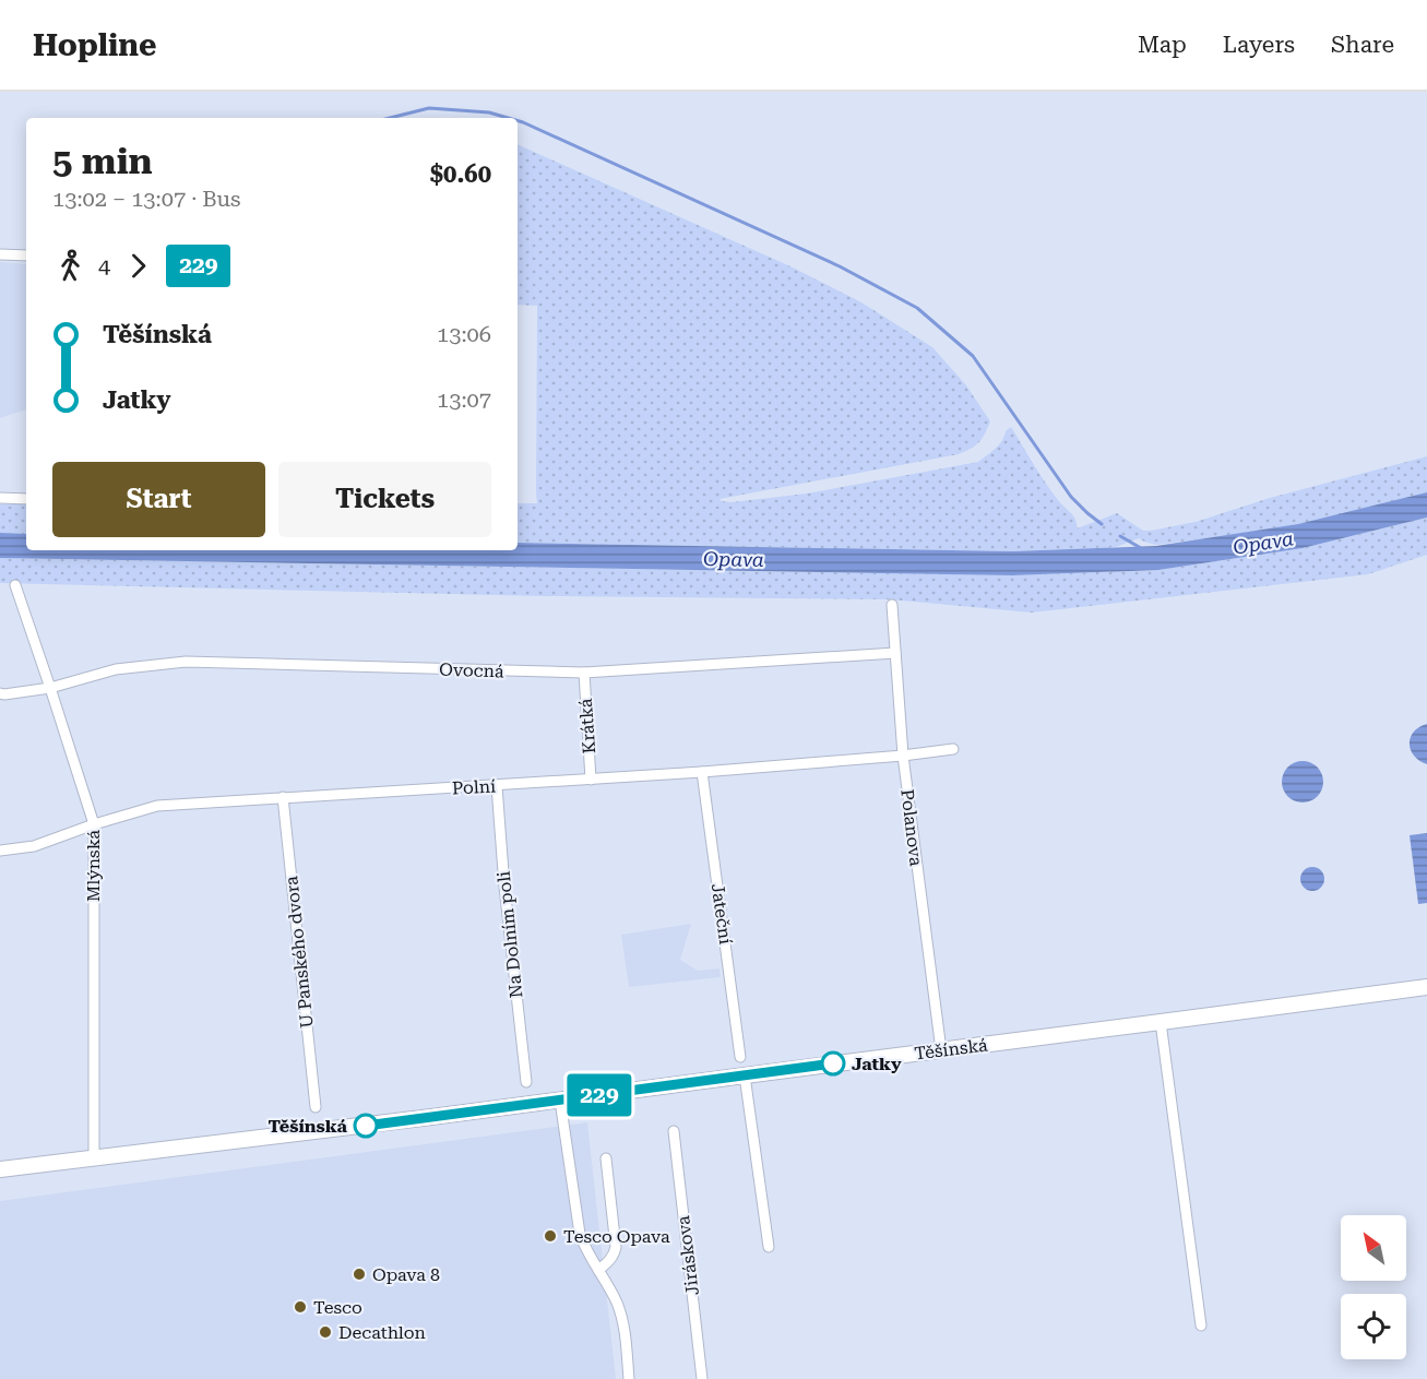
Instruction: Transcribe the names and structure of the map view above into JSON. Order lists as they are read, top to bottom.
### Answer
{
  "streets": {
    "street": [
      "Ovocná",
      "Krátká",
      "Polní",
      "Polanova",
      "Mlýnská",
      "Jateční",
      "Na Dolním poli",
      "U Panského dvora",
      "Těšínská",
      "Jiráskova"
    ]
  },
  "crossings": [
    ["Ovocná", "Krátká"],
    ["Ovocná", "Polanova"],
    ["Ovocná", "Mlýnská"],
    ["Krátká", "Polní"],
    ["Polní", "Polanova"],
    ["Polní", "Mlýnská"],
    ["Polní", "Jateční"],
    ["Polní", "Na Dolním poli"],
    ["Polní", "U Panského dvora"],
    ["Polanova", "Těšínská"],
    ["Mlýnská", "Těšínská"]
  ],
  "water": ["Opava"],
  "places": [
    "Jatky",
    "Těšínská",
    "Tesco Opava",
    "Opava 8",
    "Tesco",
    "Decathlon"
  ],
  "lines": ["bus line 229"],
  "north": "top left",
  "page": {
    "header": "Hopline",
    "nav": ["Map", "Layers", "Share"],
    "on_map": "229",
    "heading": ["5 min", "13:02 – 13:07 · Bus", "$0.60"],
    "legs": ["4", "229"],
    "list": [
      {
        "name": "Těšínská",
        "value": "13:06"
      },
      {
        "name": "Jatky",
        "value": "13:07"
      }
    ],
    "buttons": ["Start", "Tickets"]
  }
}
